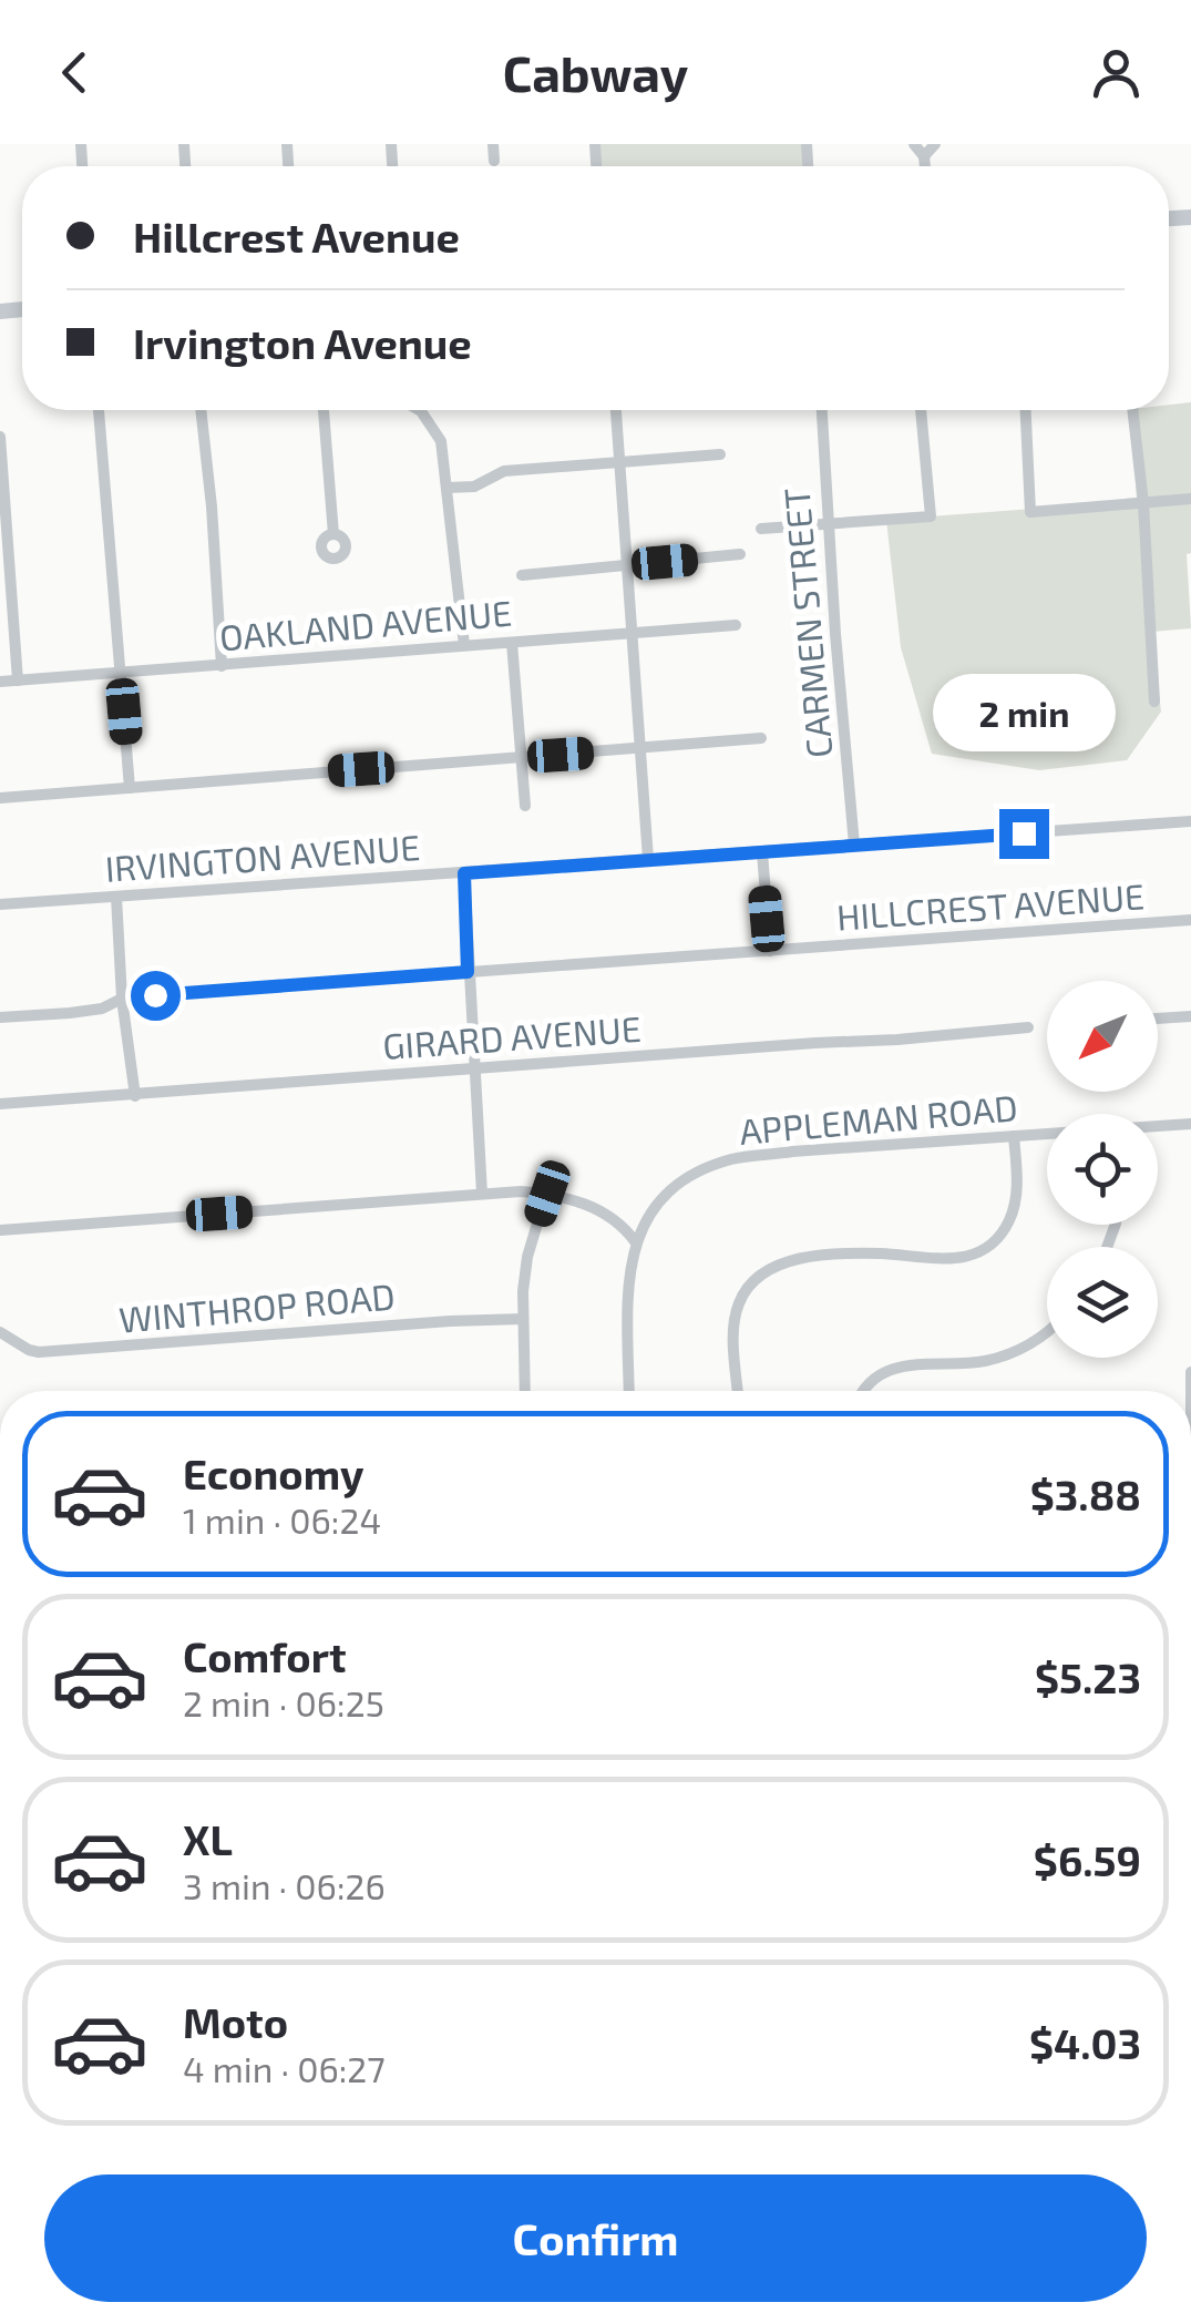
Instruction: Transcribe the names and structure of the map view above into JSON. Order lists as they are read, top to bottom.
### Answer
{
  "streets": {
    "street": [
      "CARMEN STREET",
      "OAKLAND AVENUE",
      "IRVINGTON AVENUE",
      "HILLCREST AVENUE",
      "GIRARD AVENUE",
      "APPLEMAN ROAD",
      "WINTHROP ROAD"
    ]
  },
  "crossings": [
    ["CARMEN STREET", "IRVINGTON AVENUE"]
  ],
  "north": "bottom left",
  "page": {
    "header": "Cabway",
    "banner": ["Hillcrest Avenue", "Irvington Avenue"],
    "bubble": "2 min",
    "list": [
      {
        "name": "Economy",
        "note": "1 min · 06:24",
        "value": "$3.88"
      },
      {
        "name": "Comfort",
        "note": "2 min · 06:25",
        "value": "$5.23"
      },
      {
        "name": "XL",
        "note": "3 min · 06:26",
        "value": "$6.59"
      },
      {
        "name": "Moto",
        "note": "4 min · 06:27",
        "value": "$4.03"
      }
    ],
    "buttons": "Confirm"
  }
}
